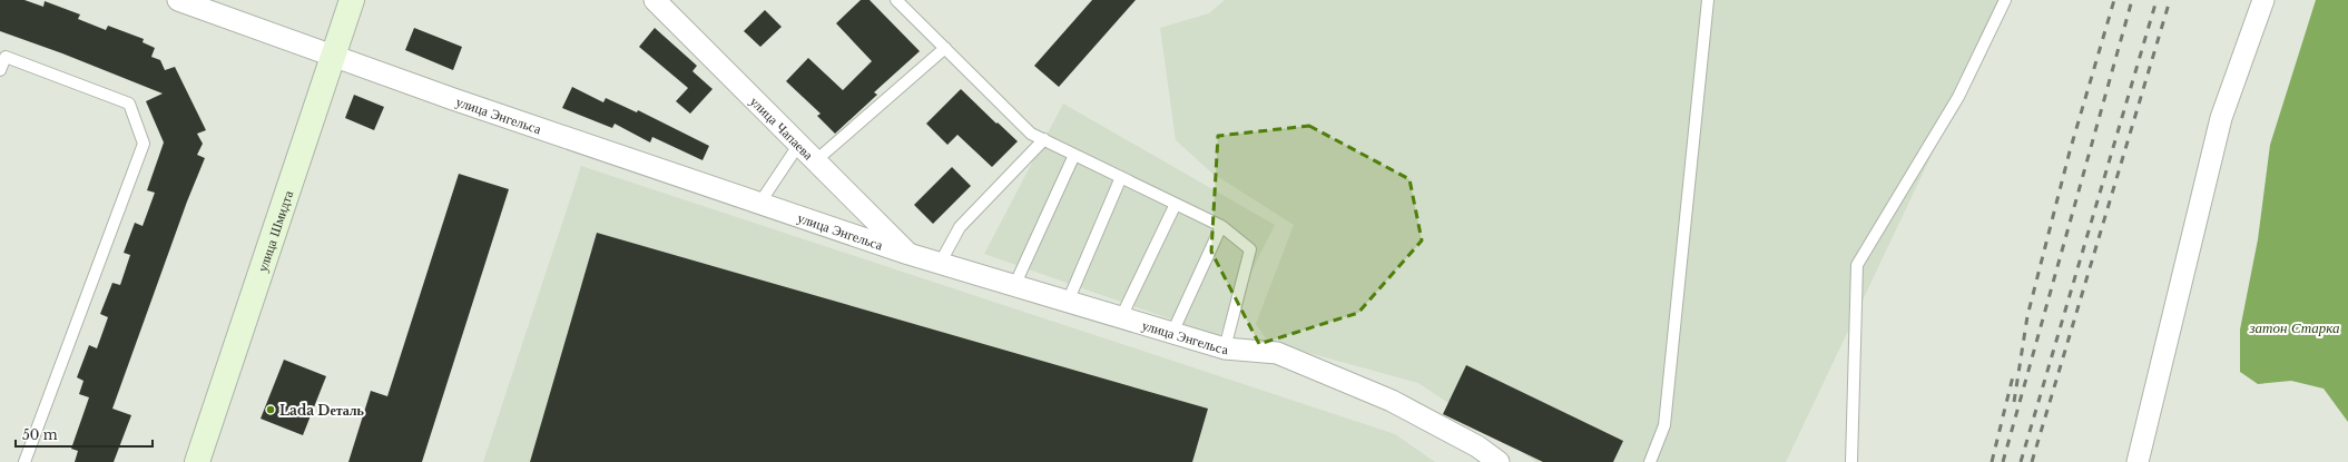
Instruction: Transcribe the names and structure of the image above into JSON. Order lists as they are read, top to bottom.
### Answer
{
  "streets": {
    "main road": ["улица Шмидта"],
    "street": ["улица Энгельса", "улица Чапаева"]
  },
  "crossings": [
    ["улица Энгельса", "улица Чапаева"],
    ["улица Энгельса", "улица Шмидта"]
  ],
  "water": ["затон Старка"],
  "places": ["Lada Dеталь"],
  "scale_bar": "50 m"
}
